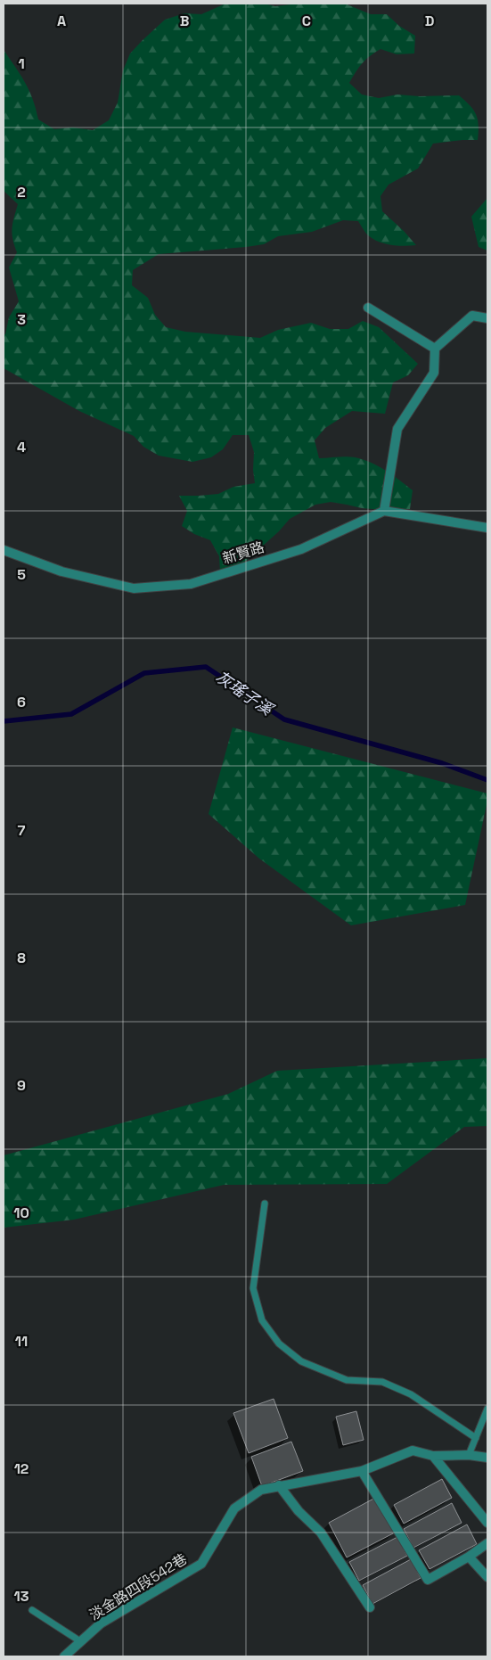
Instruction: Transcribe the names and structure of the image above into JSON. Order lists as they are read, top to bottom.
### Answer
{
  "streets": {
    "street": ["新賢路", "淡金路四段542巷"]
  },
  "water": ["灰瑤子溪"],
  "grid": {
    "columns": [
      "A",
      "B",
      "C",
      "D"
    ],
    "rows": [
      "1",
      "2",
      "3",
      "4",
      "5",
      "6",
      "7",
      "8",
      "9",
      "10",
      "11",
      "12",
      "13"
    ]
  }
}
